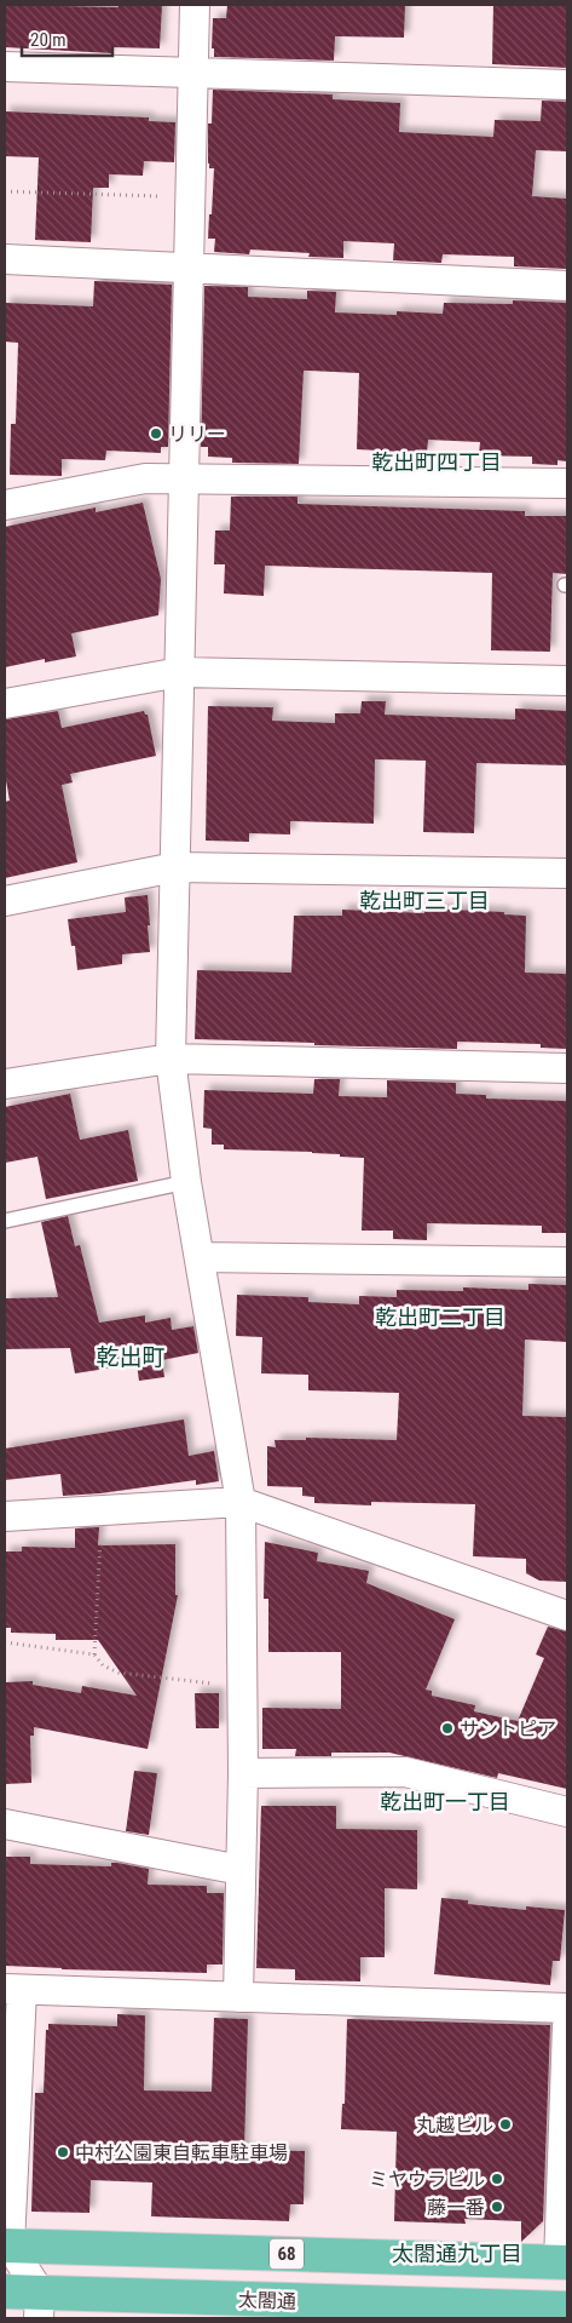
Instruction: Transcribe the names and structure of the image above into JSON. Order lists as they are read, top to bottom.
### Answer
{
  "streets": {
    "main road": ["68", "太閤通"]
  },
  "districts": [
    "乾出町四丁目",
    "乾出町三丁目",
    "乾出町二丁目",
    "乾出町",
    "乾出町一丁目",
    "太閤通九丁目"
  ],
  "places": [
    "リリー",
    "サントピア",
    "丸越ビル",
    "中村公園東自転車駐車場",
    "ミヤウラビル",
    "藤一番"
  ],
  "scale_bar": "20 m"
}
